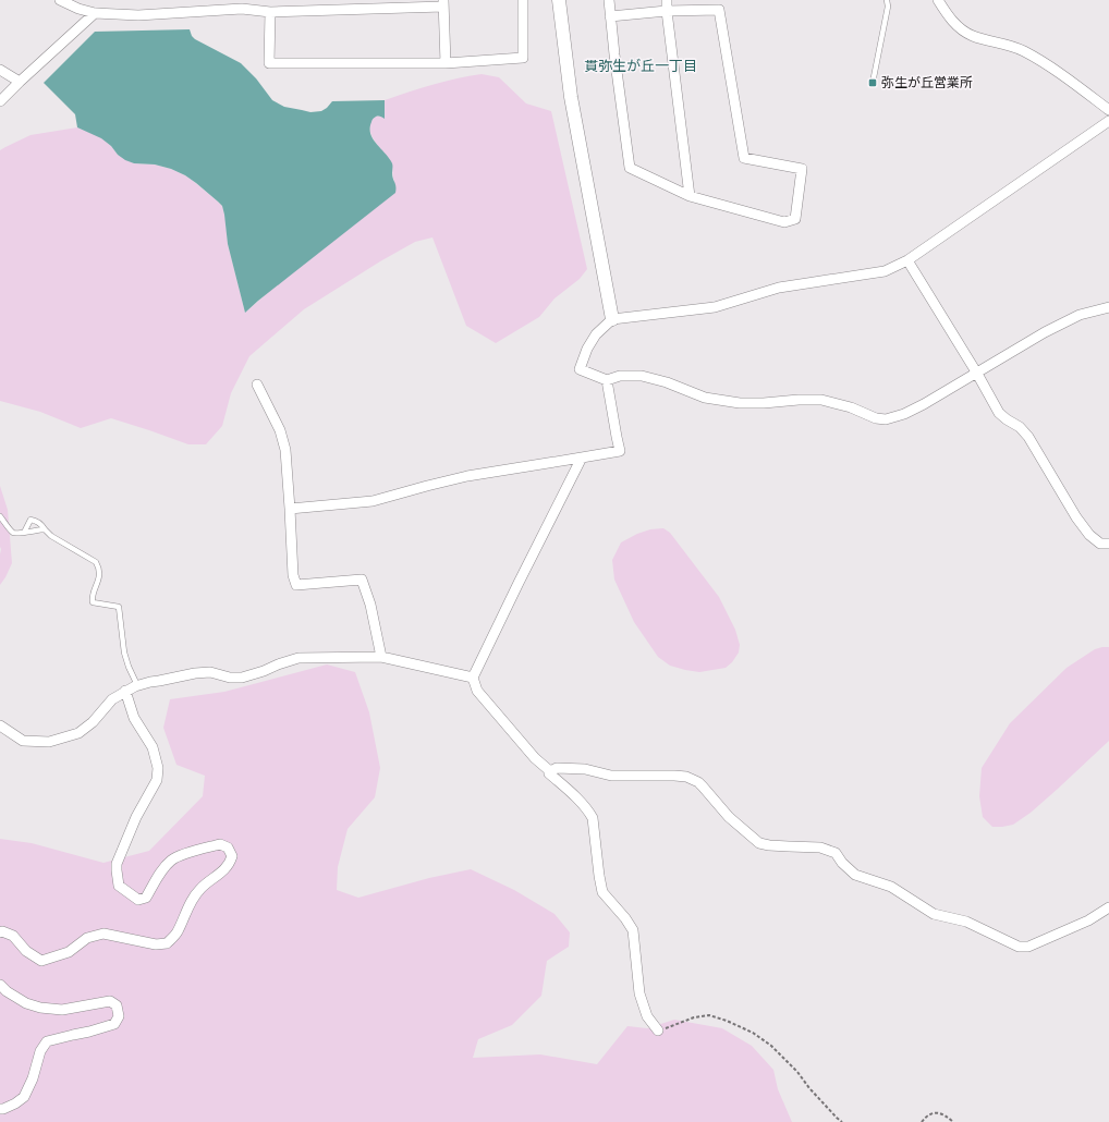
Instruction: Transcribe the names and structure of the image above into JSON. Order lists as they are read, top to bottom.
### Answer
{
  "districts": ["貫弥生が丘一丁目"],
  "places": {
    "transit": ["弥生が丘営業所"]
  }
}
